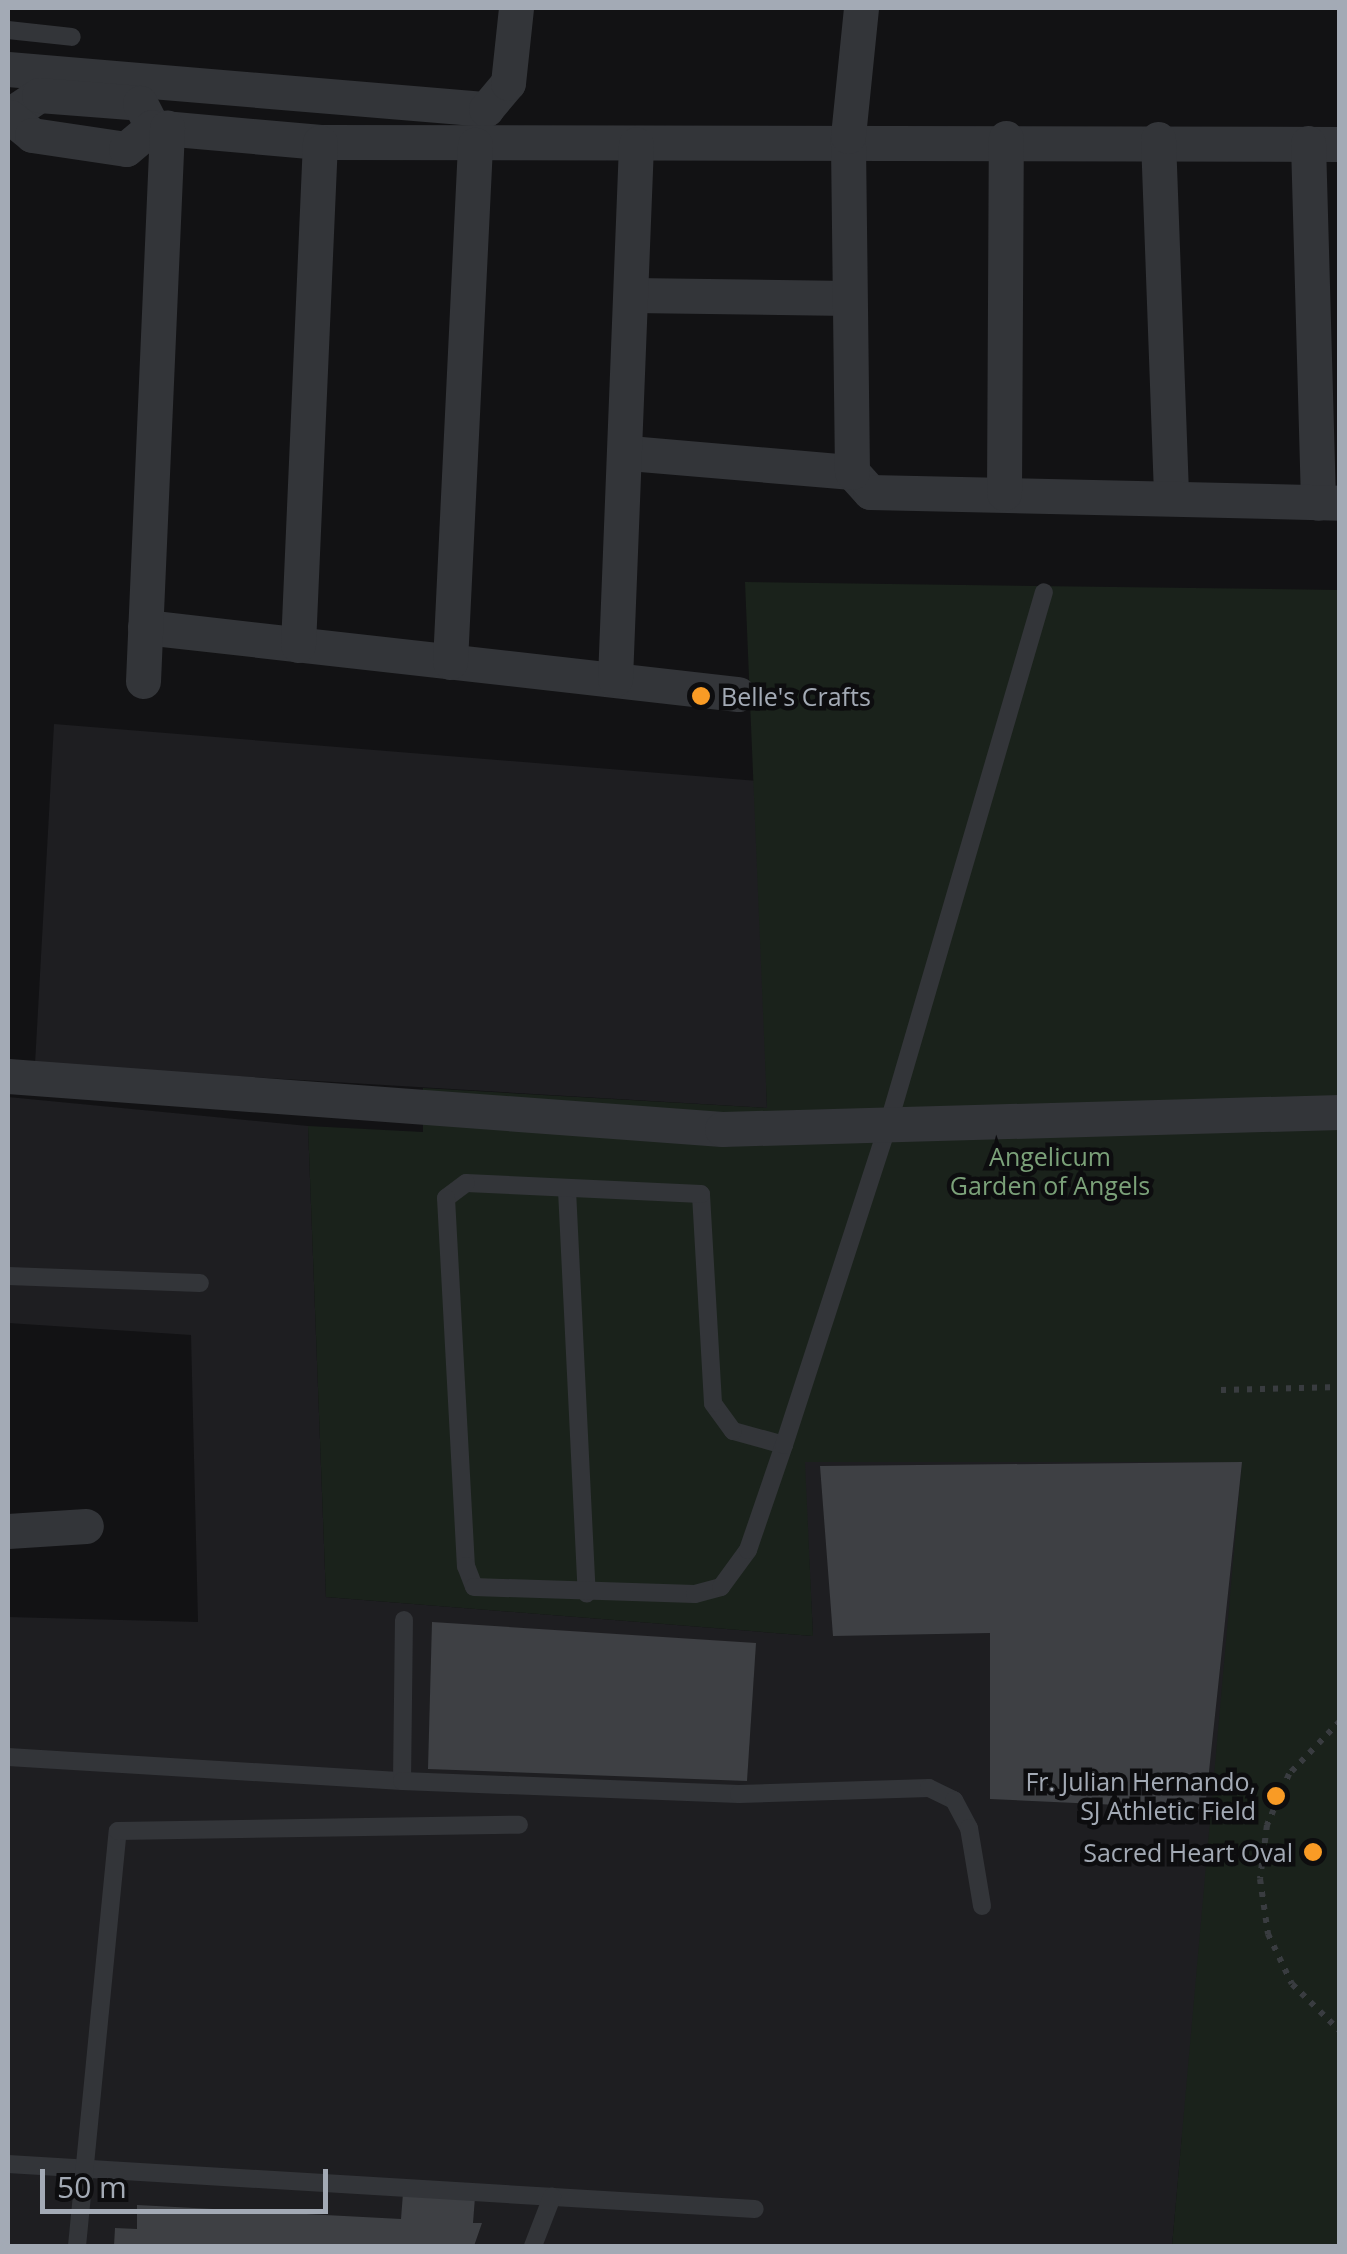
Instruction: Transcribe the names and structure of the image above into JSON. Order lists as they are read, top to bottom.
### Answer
{
  "parks": ["Angelicum Garden of Angels"],
  "places": ["Belle's Crafts", "Fr. Julian Hernando, SJ Athletic Field", "Sacred Heart Oval"],
  "scale_bar": "50 m"
}
